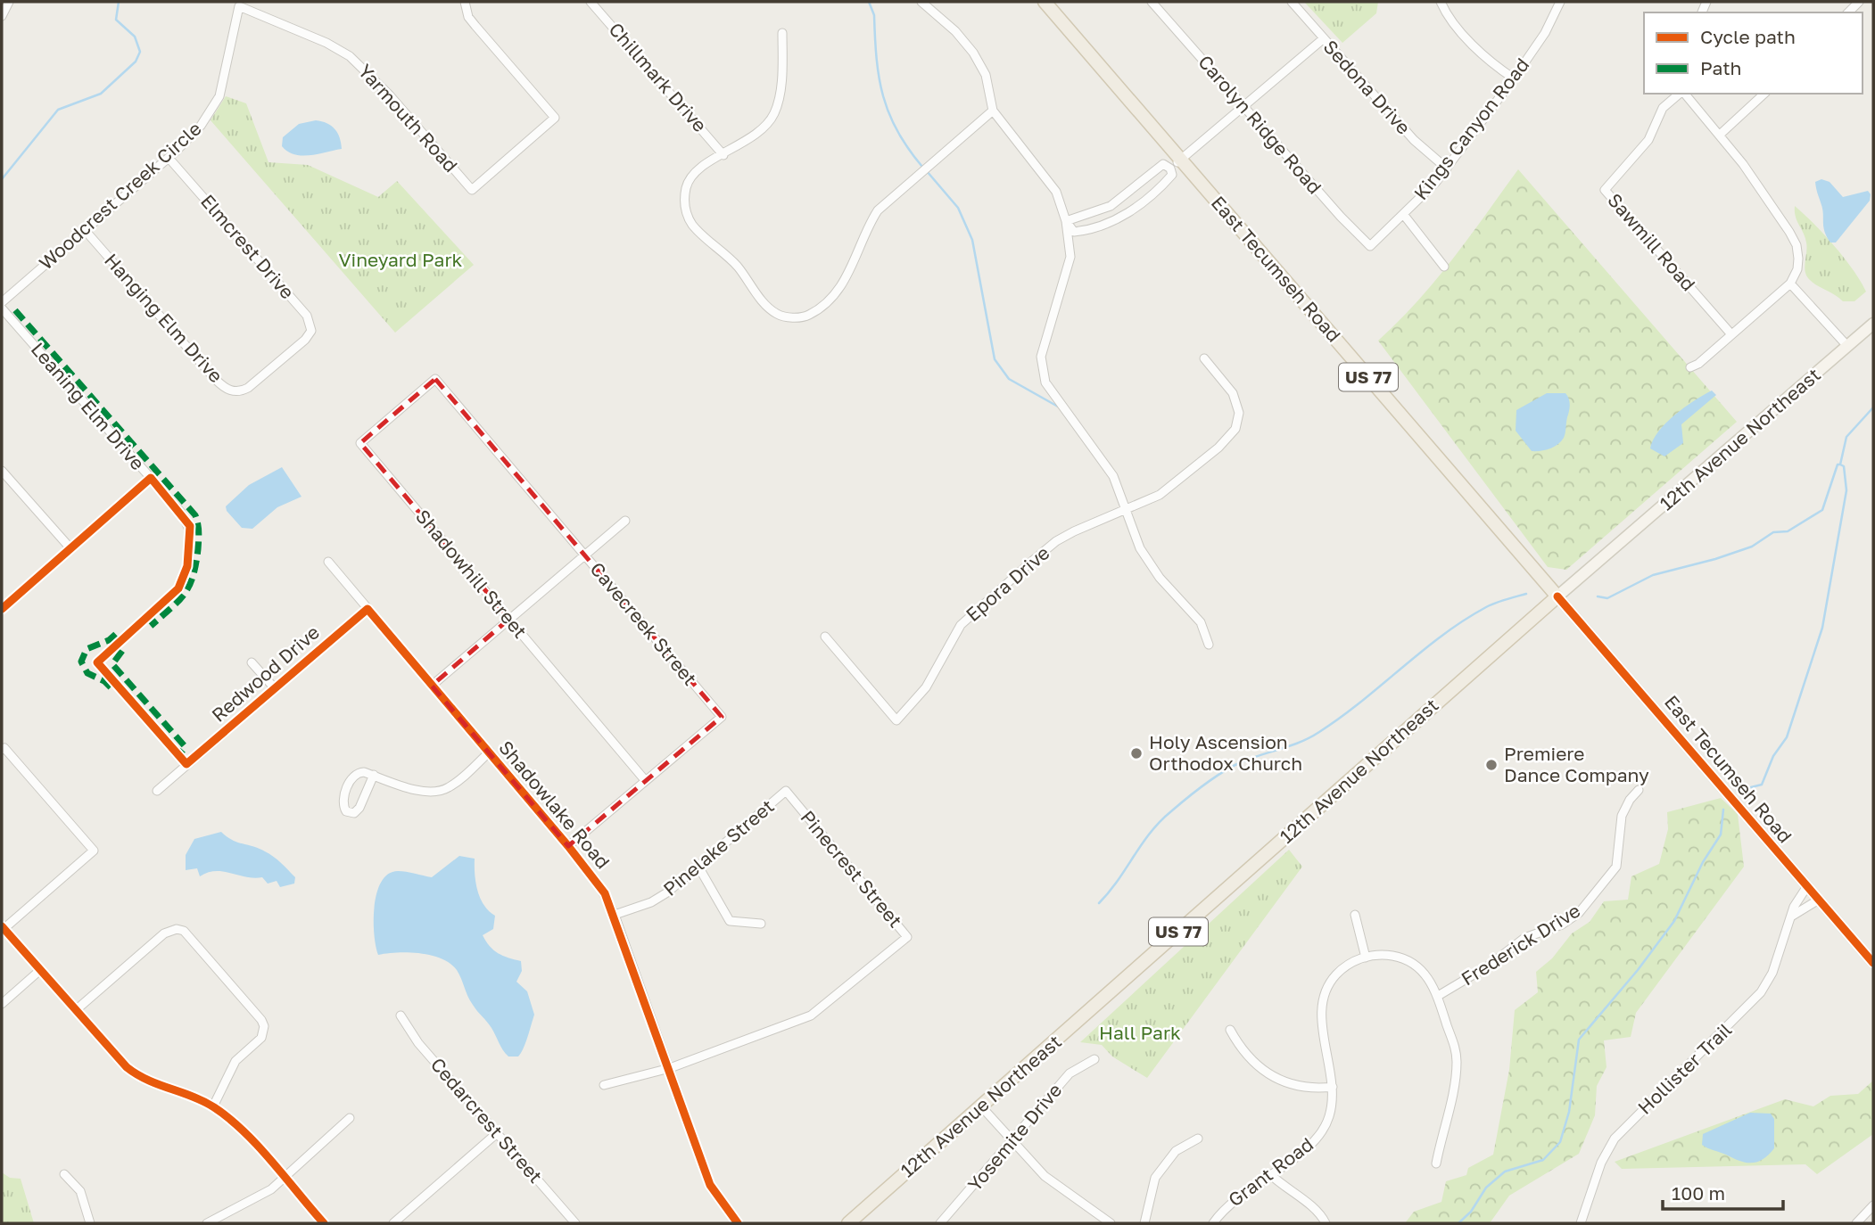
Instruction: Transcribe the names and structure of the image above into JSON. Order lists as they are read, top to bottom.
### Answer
{
  "streets": {
    "main road": ["East Tecumseh Road", "US 77", "12th Avenue Northeast"],
    "street": [
      "Chillmark Drive",
      "Sedona Drive",
      "Yarmouth Road",
      "Carolyn Ridge Road",
      "Kings Canyon Road",
      "Woodcrest Creek Circle",
      "Sawmill Road",
      "Elmcrest Drive",
      "Hanging Elm Drive",
      "Leaning Elm Drive",
      "Shadowhill Street",
      "Epora Drive",
      "Cavecreek Street",
      "Redwood Drive",
      "Shadowlake Road",
      "Pinelake Street",
      "Pinecrest Street",
      "Frederick Drive",
      "Hollister Trail",
      "Cedarcrest Street",
      "Yosemite Drive",
      "Grant Road"
    ]
  },
  "crossings": [
    ["Sedona Drive", "Kings Canyon Road"],
    ["Yarmouth Road", "Woodcrest Creek Circle"],
    ["Carolyn Ridge Road", "Kings Canyon Road"],
    ["Woodcrest Creek Circle", "Elmcrest Drive"],
    ["Woodcrest Creek Circle", "Hanging Elm Drive"],
    ["Elmcrest Drive", "Hanging Elm Drive"],
    ["East Tecumseh Road", "12th Avenue Northeast"],
    ["East Tecumseh Road", "Hollister Trail"],
    ["Leaning Elm Drive", "Redwood Drive"],
    ["Shadowhill Street", "Cavecreek Street"],
    ["Cavecreek Street", "Shadowlake Road"],
    ["Redwood Drive", "Shadowlake Road"],
    ["Shadowlake Road", "Pinelake Street"],
    ["Shadowlake Road", "Pinecrest Street"],
    ["Pinelake Street", "Pinecrest Street"],
    ["Frederick Drive", "Grant Road"]
  ],
  "parks": ["Vineyard Park", "Hall Park"],
  "places": ["Holy Ascension Orthodox Church", "Premiere Dance Company"],
  "legend": ["Cycle path", "Path"],
  "scale_bar": "100 m"
}
